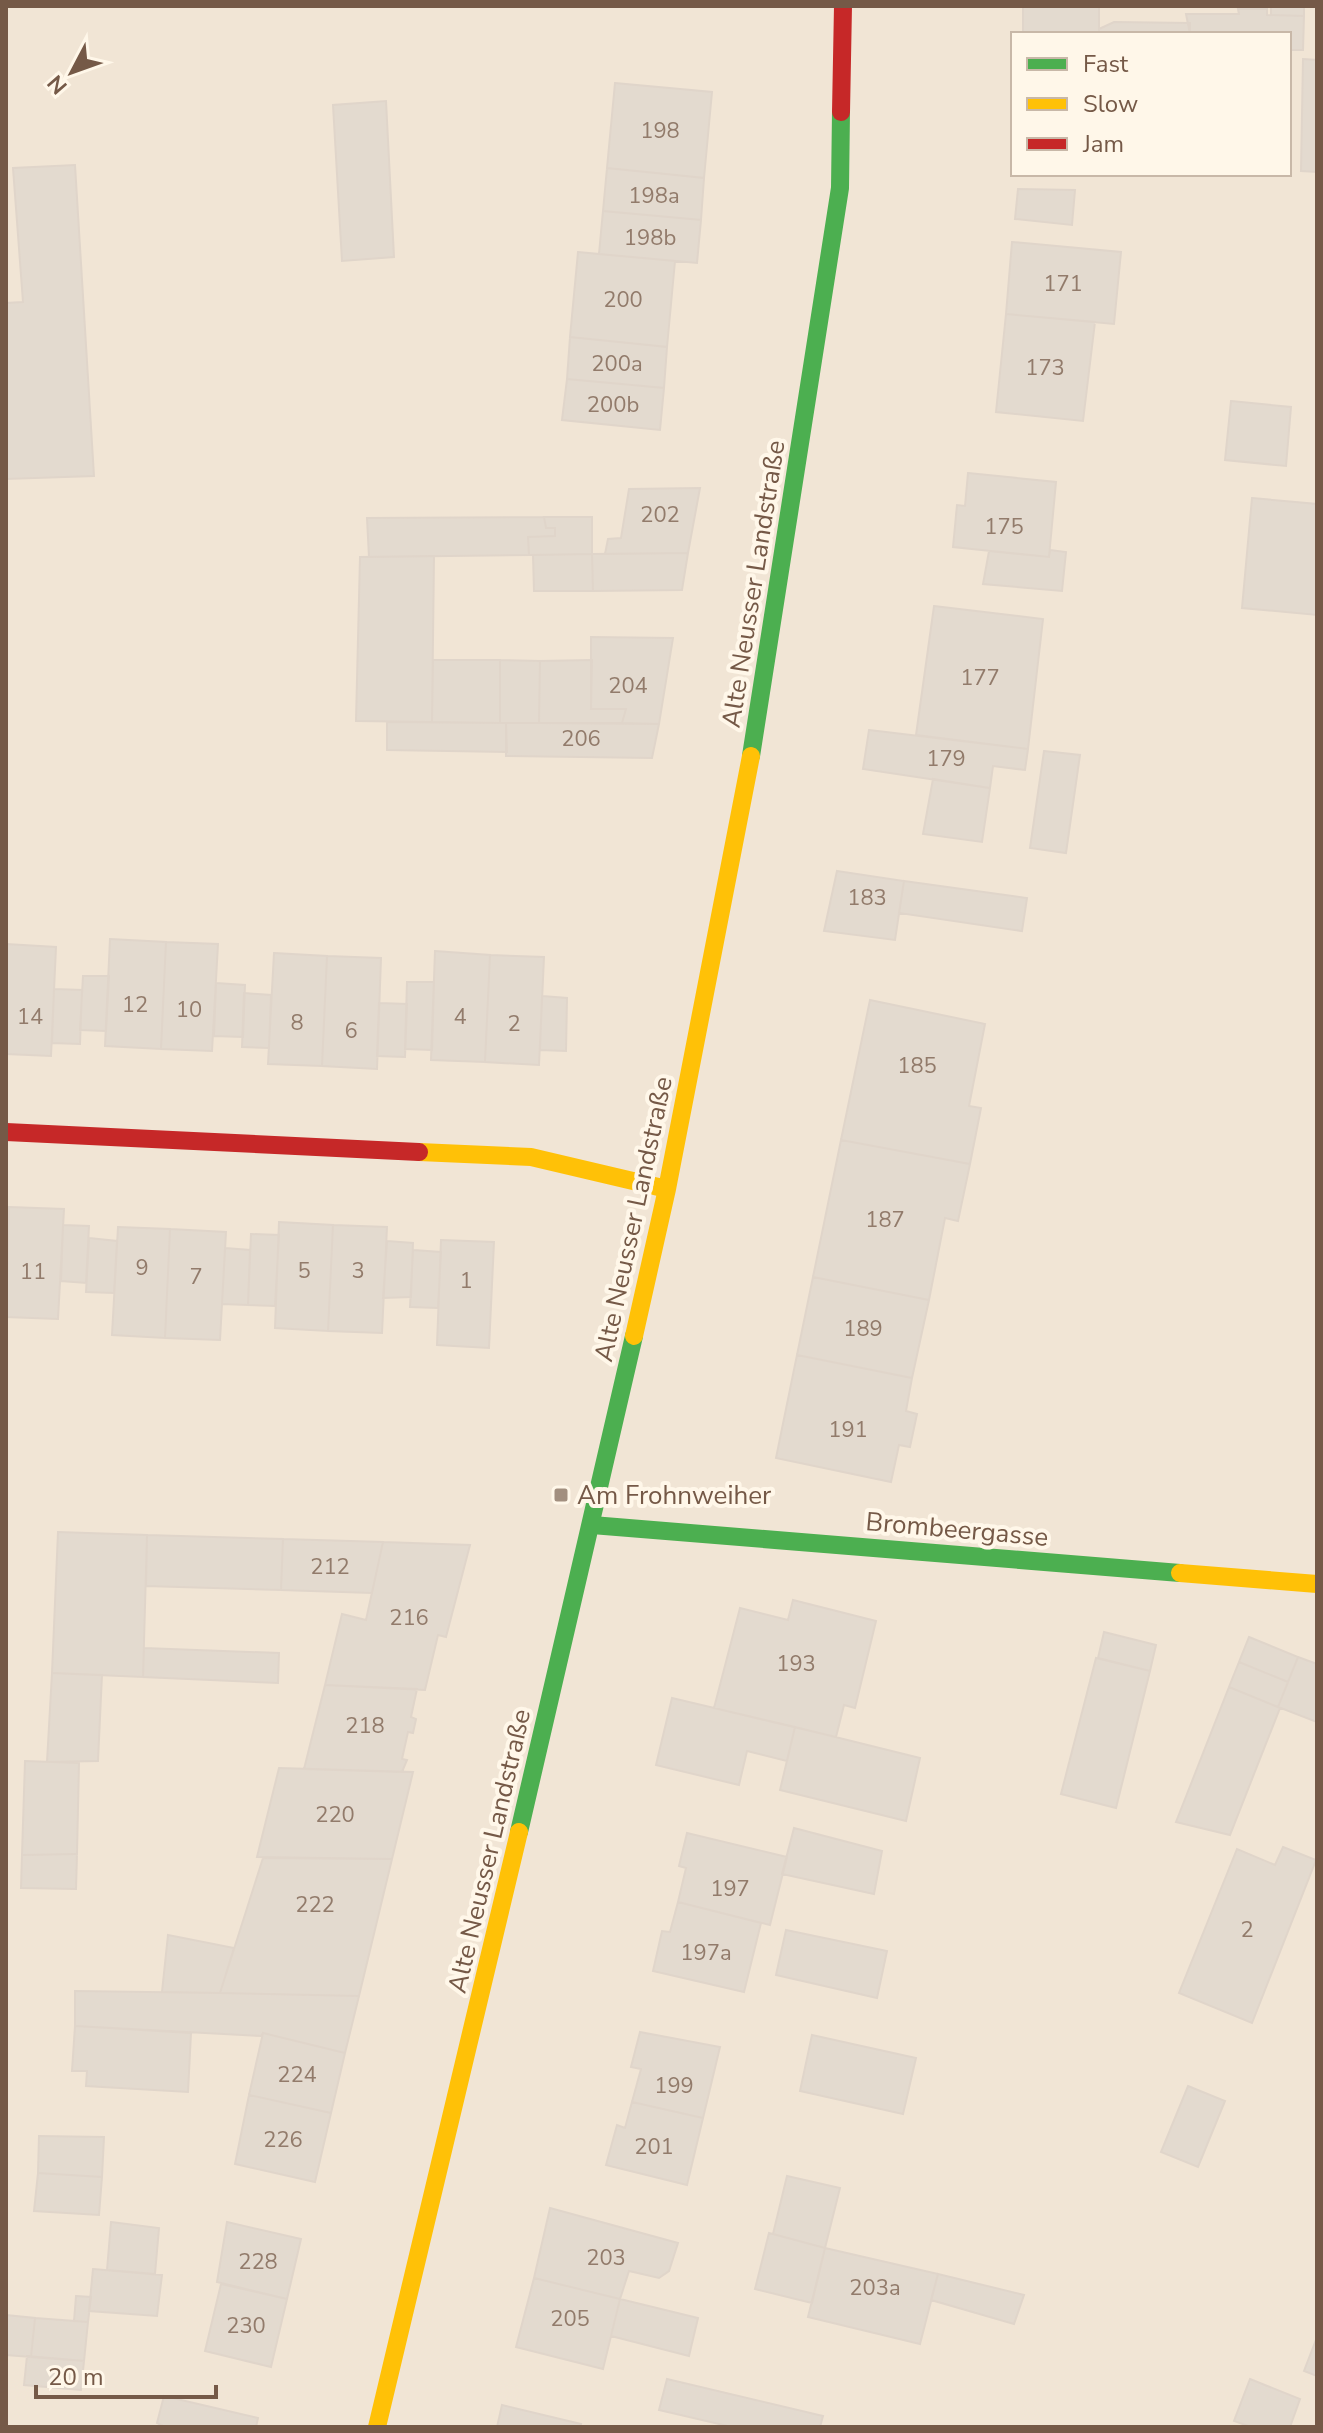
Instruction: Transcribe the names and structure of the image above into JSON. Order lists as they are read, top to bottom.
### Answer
{
  "streets": {
    "main road": ["Alte Neusser Landstraße", "Brombeergasse"]
  },
  "crossings": [
    ["Alte Neusser Landstraße", "Brombeergasse"]
  ],
  "places": {
    "transit": ["Am Frohnweiher"]
  },
  "house_numbers": [
    "198",
    "198a",
    "198b",
    "171",
    "200",
    "200a",
    "173",
    "200b",
    "202",
    "175",
    "177",
    "204",
    "206",
    "179",
    "183",
    "12",
    "10",
    "14",
    "4",
    "8",
    "2",
    "6",
    "185",
    "187",
    "9",
    "5",
    "3",
    "11",
    "7",
    "1",
    "189",
    "191",
    "212",
    "216",
    "193",
    "218",
    "220",
    "197",
    "222",
    "2",
    "197a",
    "224",
    "199",
    "226",
    "201",
    "203",
    "228",
    "203a",
    "205",
    "230"
  ],
  "legend": ["Fast", "Slow", "Jam"],
  "scale_bar": "20 m",
  "north": "bottom left"
}
